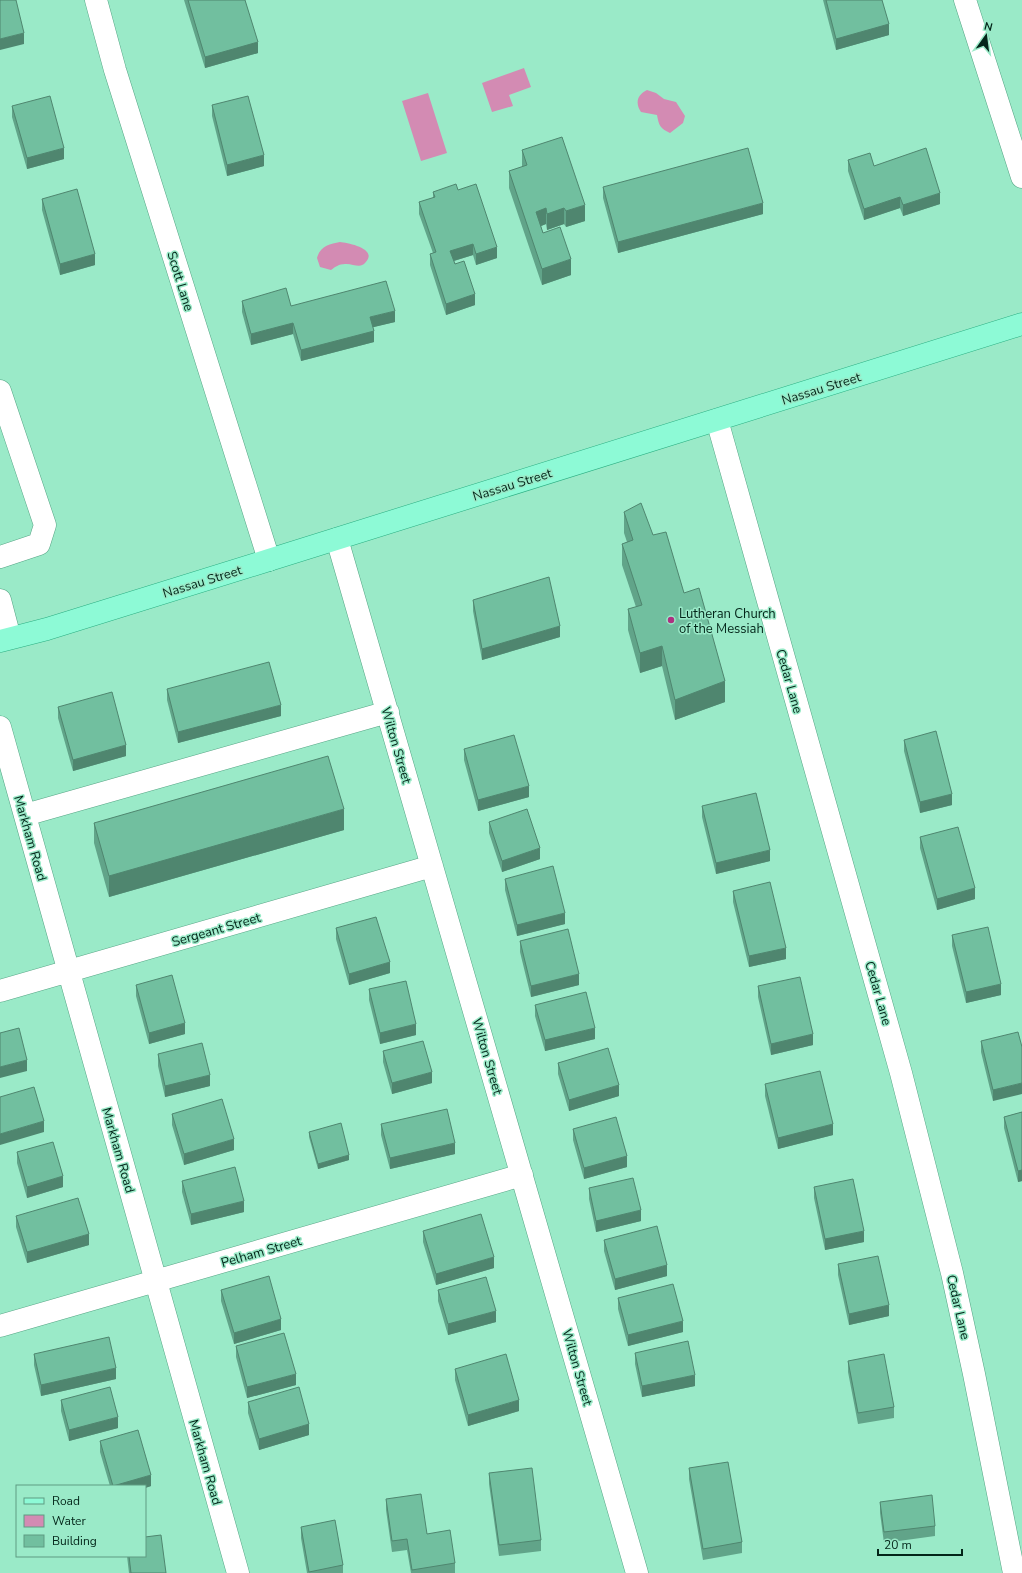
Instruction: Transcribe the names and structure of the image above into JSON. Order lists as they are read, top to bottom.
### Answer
{
  "streets": {
    "main road": ["Nassau Street"],
    "street": [
      "Scott Lane",
      "Cedar Lane",
      "Wilton Street",
      "Markham Road",
      "Sergeant Street",
      "Pelham Street"
    ]
  },
  "crossings": [
    ["Scott Lane", "Nassau Street"],
    ["Nassau Street", "Cedar Lane"],
    ["Nassau Street", "Wilton Street"],
    ["Wilton Street", "Sergeant Street"],
    ["Wilton Street", "Pelham Street"],
    ["Markham Road", "Sergeant Street"],
    ["Markham Road", "Pelham Street"]
  ],
  "places": ["Lutheran Church of the Messiah"],
  "legend": ["Road", "Water", "Building"],
  "scale_bar": "20 m",
  "north": "top"
}
